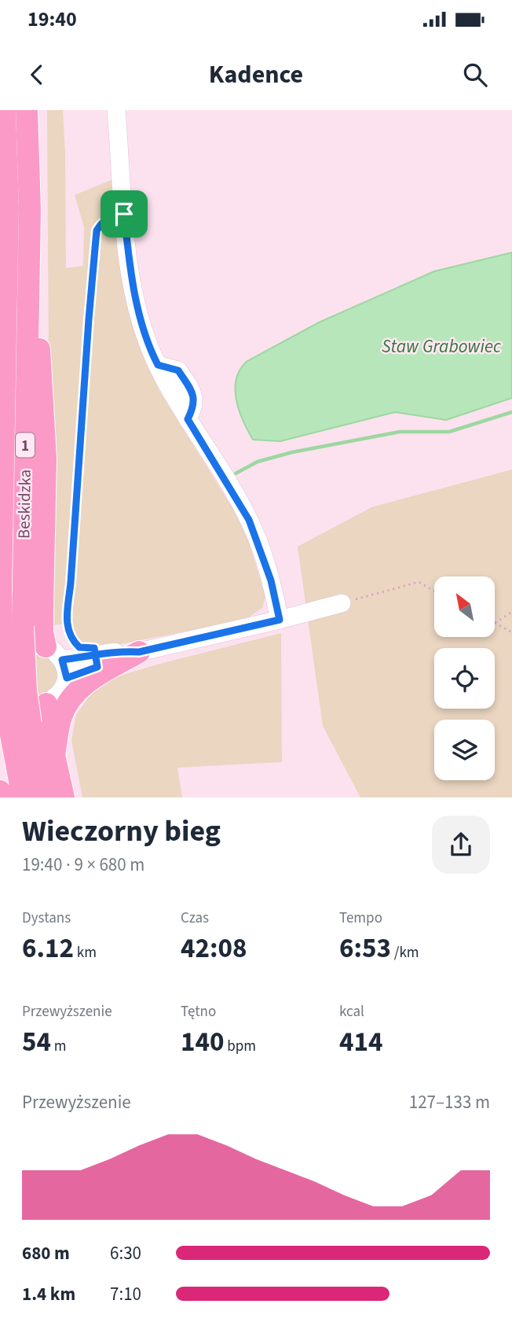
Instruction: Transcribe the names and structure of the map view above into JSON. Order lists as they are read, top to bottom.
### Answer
{
  "streets": {
    "main road": ["1", "Beskidzka"]
  },
  "water": ["Staw Grabowiec"],
  "north": "top left",
  "page": {
    "status": "19:40",
    "header": "Kadence",
    "heading": ["Wieczorny bieg", "19:40 · 9 × 680 m"],
    "stats": [
      ["Dystans", "6.12 km"],
      ["Czas", "42:08"],
      ["Tempo", "6:53 /km"],
      ["Przewyższenie", "54 m"],
      ["Tętno", "140 bpm"],
      ["kcal", "414"]
    ],
    "chart": ["Przewyższenie", "127–133 m"],
    "list": [
      {
        "name": "680 m",
        "note": "6:30"
      },
      {
        "name": "1.4 km",
        "note": "7:10"
      }
    ]
  }
}
